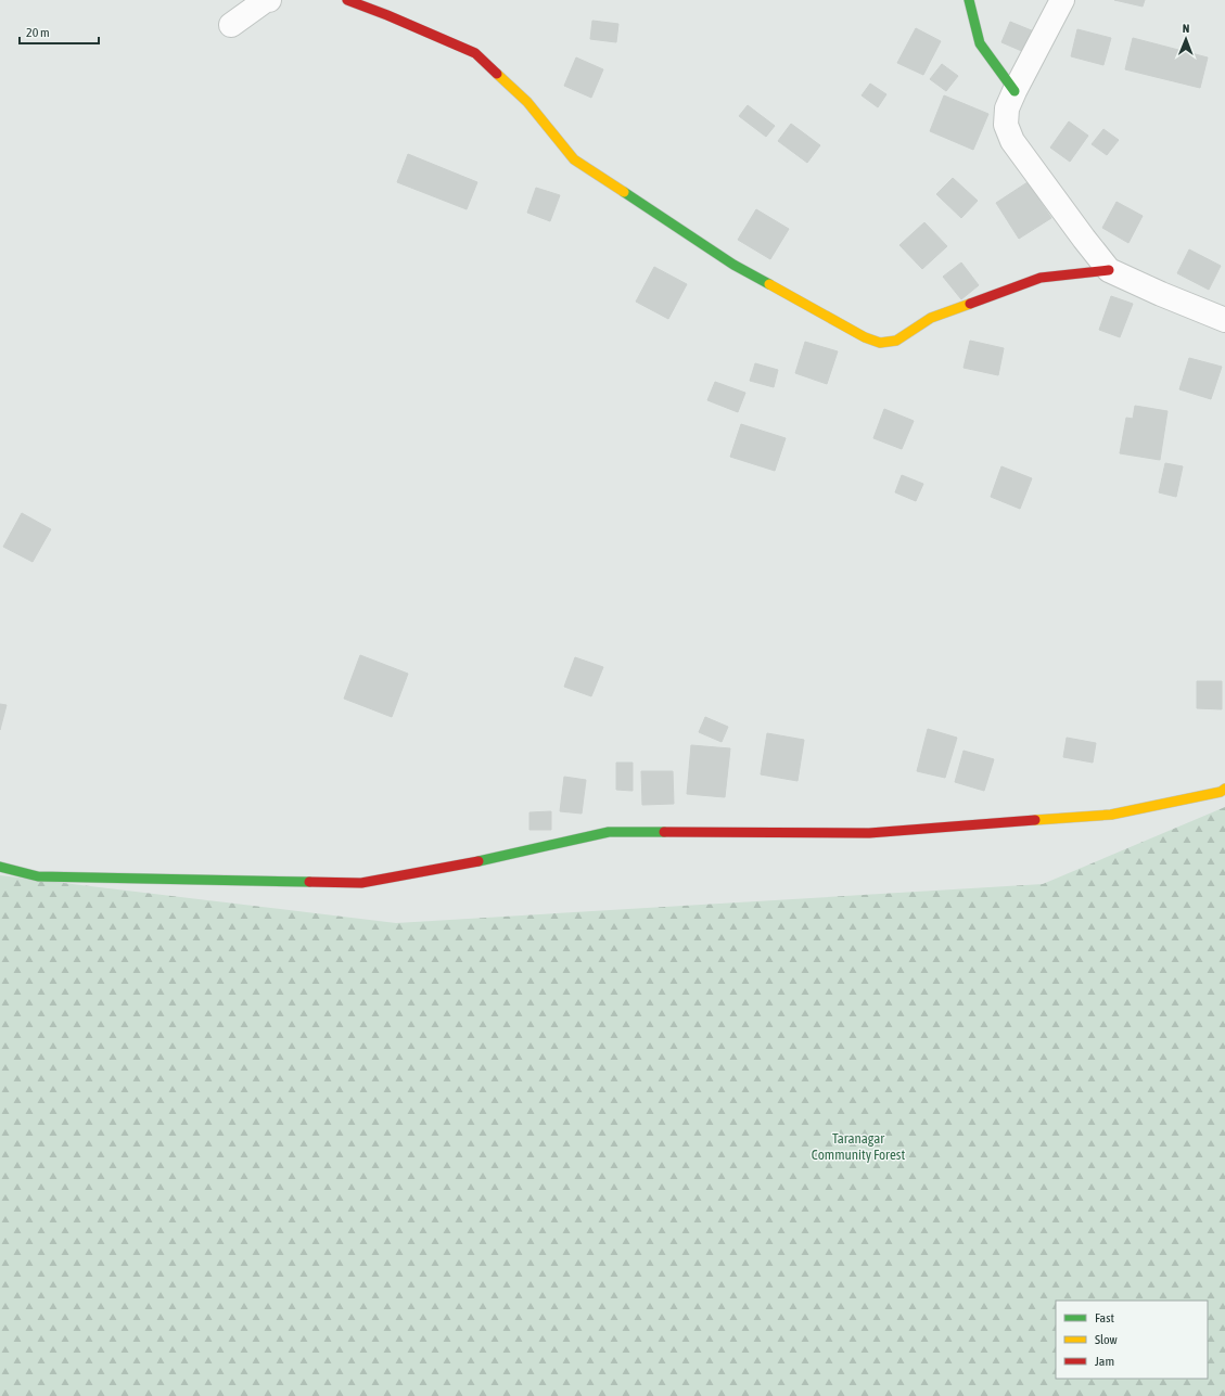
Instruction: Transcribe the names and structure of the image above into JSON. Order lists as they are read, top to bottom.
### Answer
{
  "parks": ["Taranagar Community Forest"],
  "legend": ["Fast", "Slow", "Jam"],
  "scale_bar": "20 m",
  "north": "top"
}
